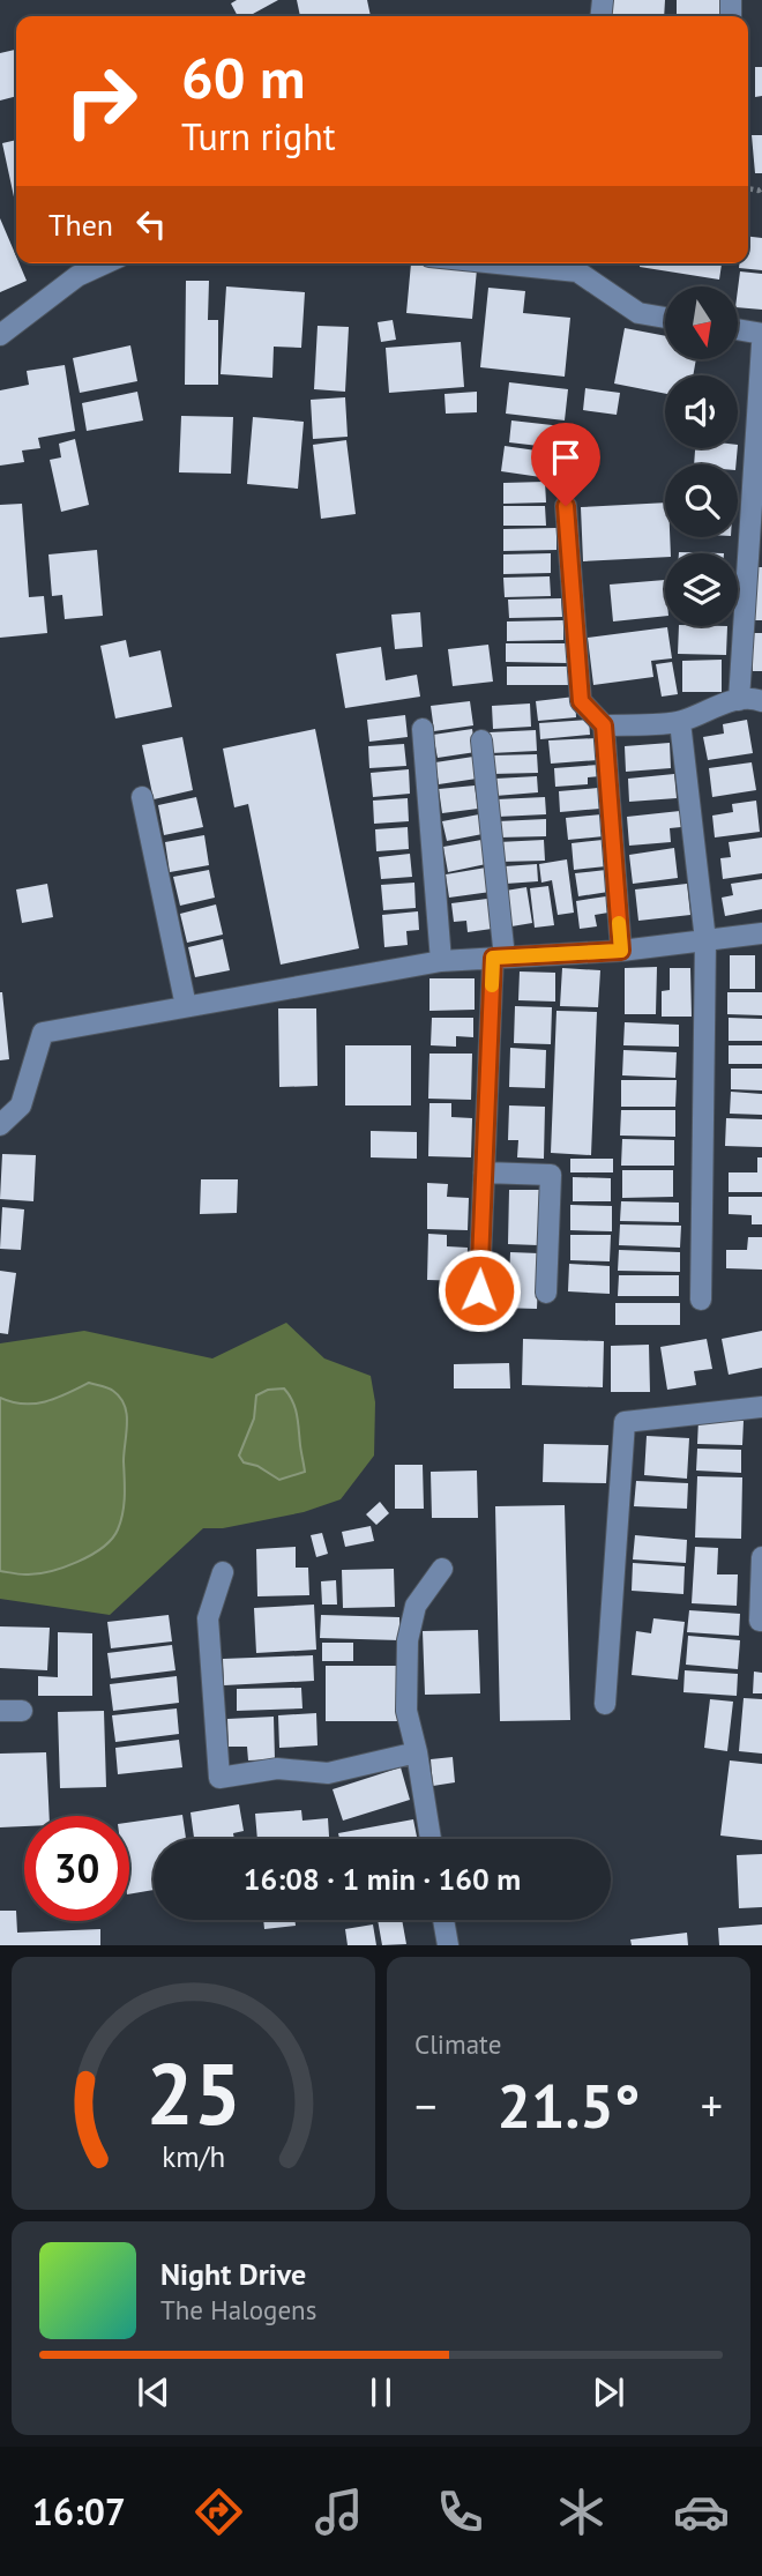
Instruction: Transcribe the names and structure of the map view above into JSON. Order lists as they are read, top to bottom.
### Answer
{
  "north": "bottom",
  "page": {
    "turn": ["60 m", "Turn right"],
    "then": "Then",
    "limit": "30",
    "trip": "16:08 · 1 min · 160 m",
    "tile": "Climate",
    "heat": ["−", "21.5°", "+"],
    "song": ["Night Drive", "The Halogens"],
    "tabs": "16:07",
    "gauge": ["25", "km/h"]
  }
}
